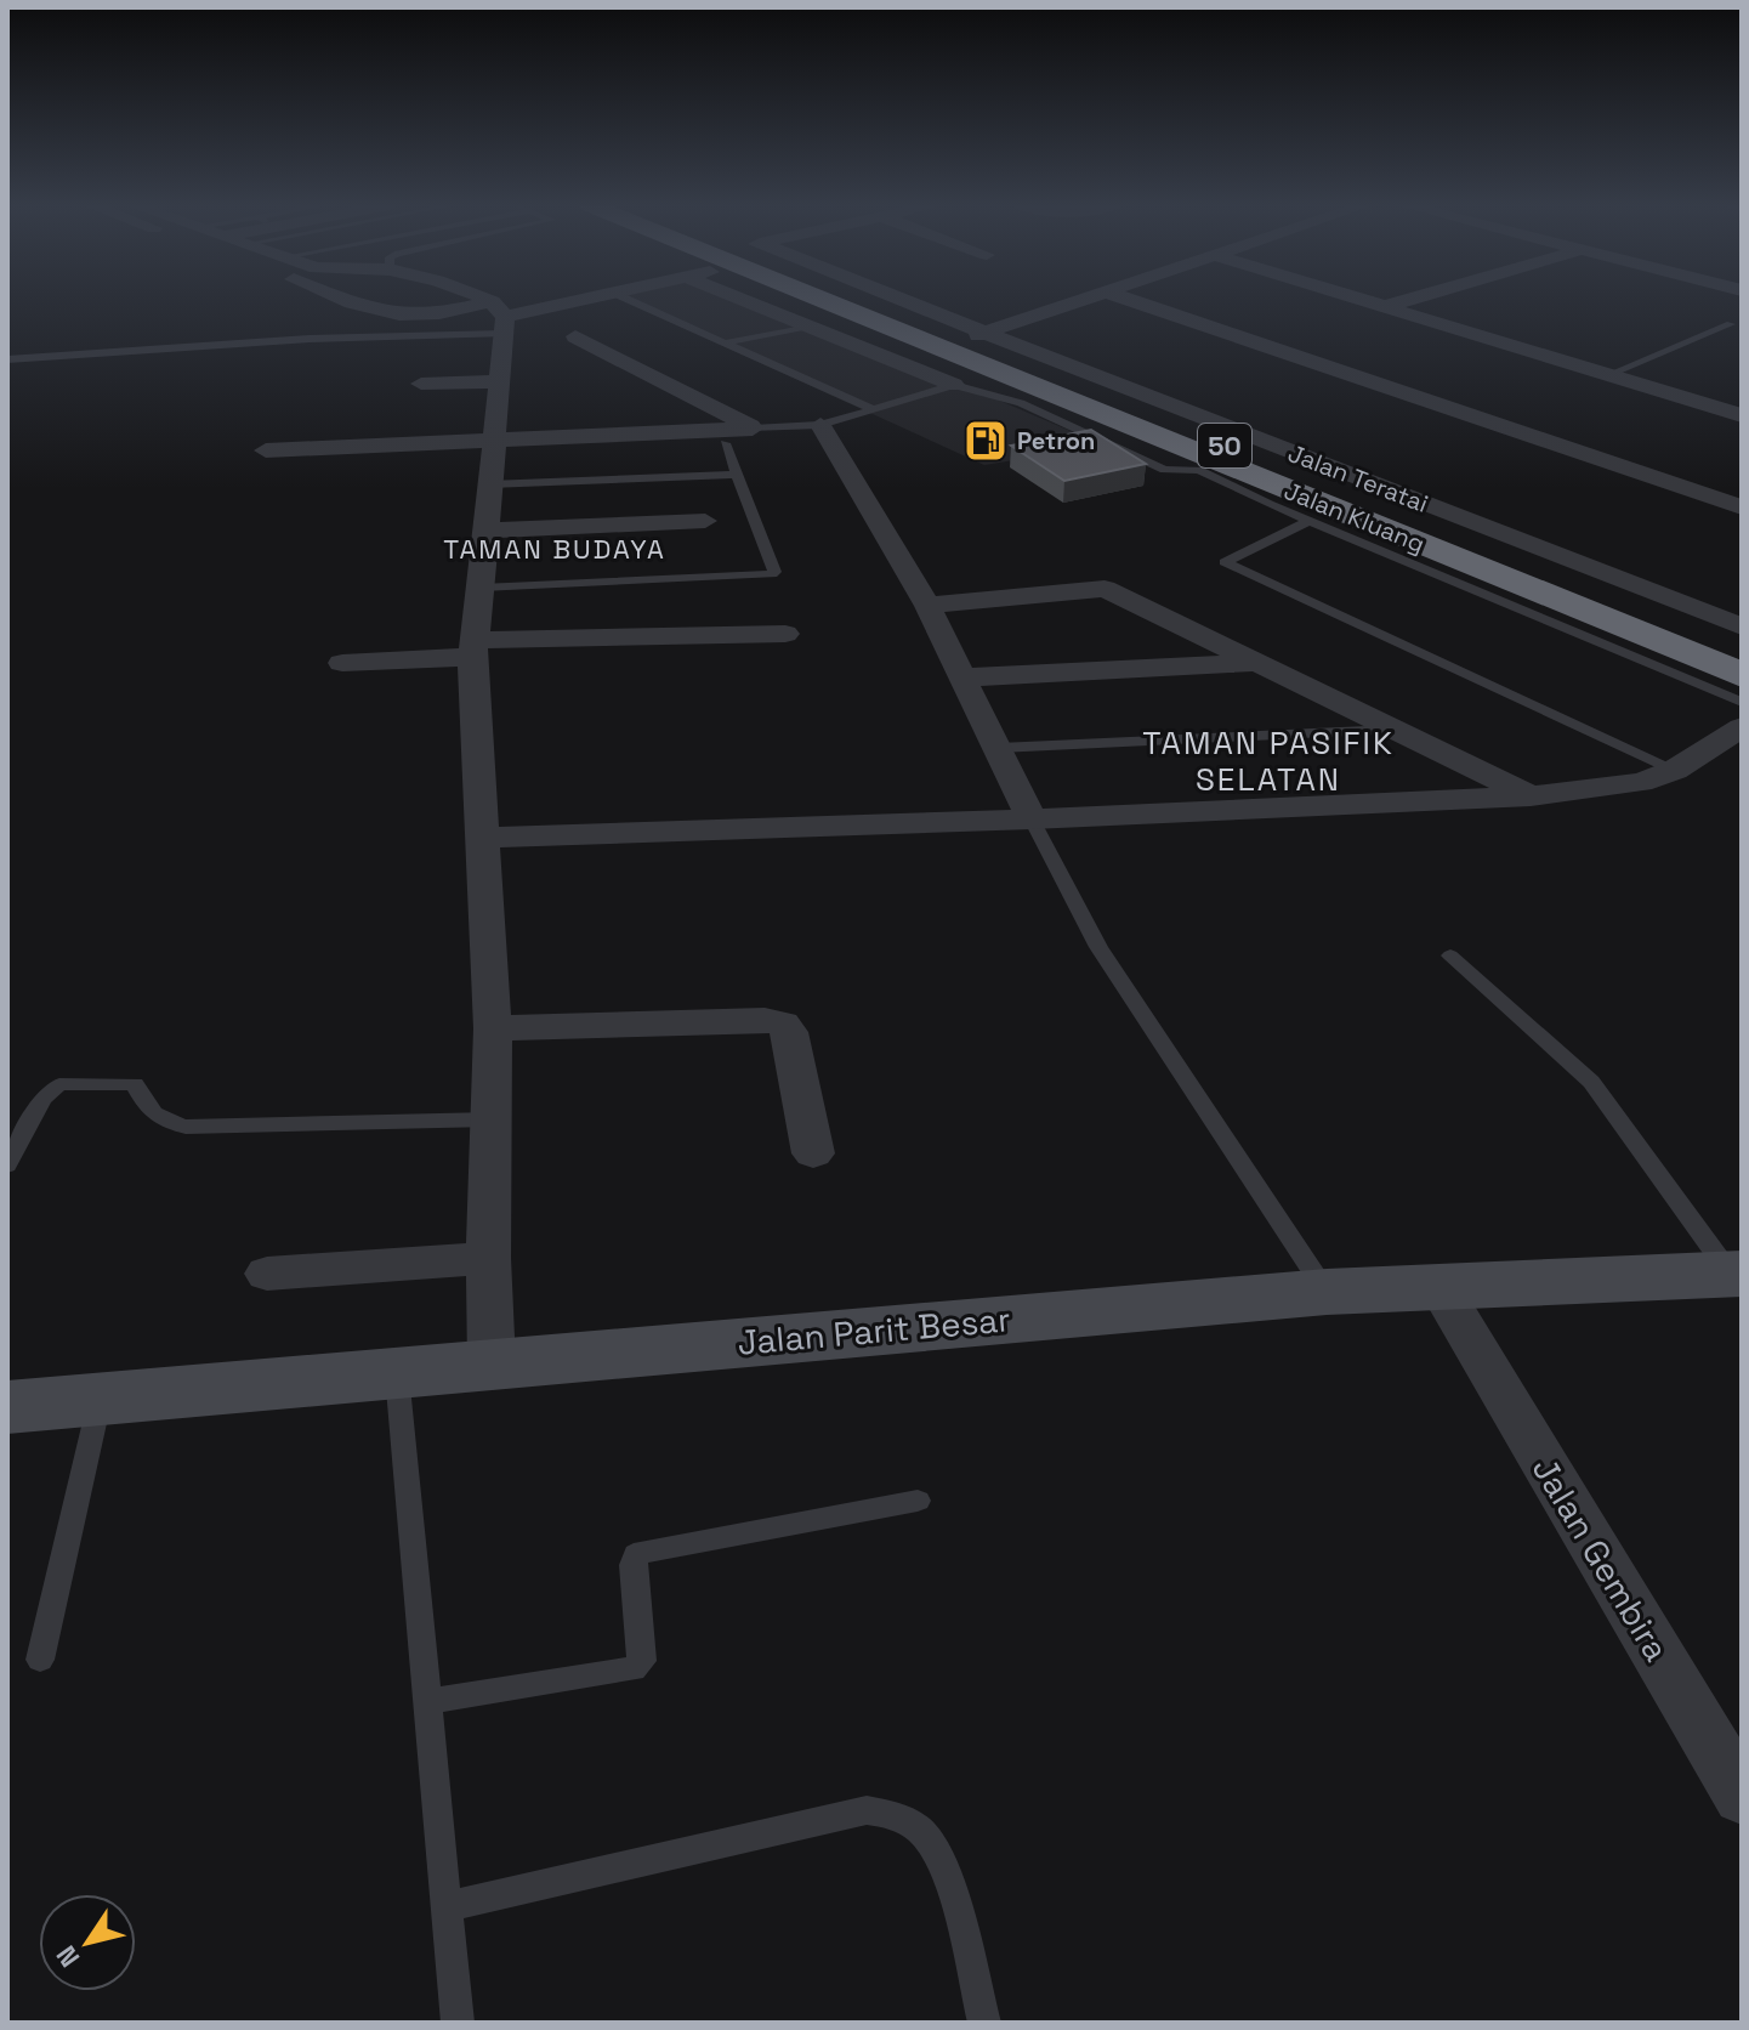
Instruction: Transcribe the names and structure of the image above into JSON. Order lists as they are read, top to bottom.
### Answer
{
  "streets": {
    "highway": ["50", "Jalan Kluang"],
    "street": ["Jalan Teratai", "Jalan Parit Besar", "Jalan Gembira"]
  },
  "crossings": [
    ["Jalan Teratai", "Jalan Kluang"],
    ["Jalan Parit Besar", "Jalan Gembira"]
  ],
  "districts": ["TAMAN BUDAYA", "TAMAN PASIFIK SELATAN"],
  "places": {
    "fuel station": ["Petron"]
  },
  "north": "bottom left"
}
